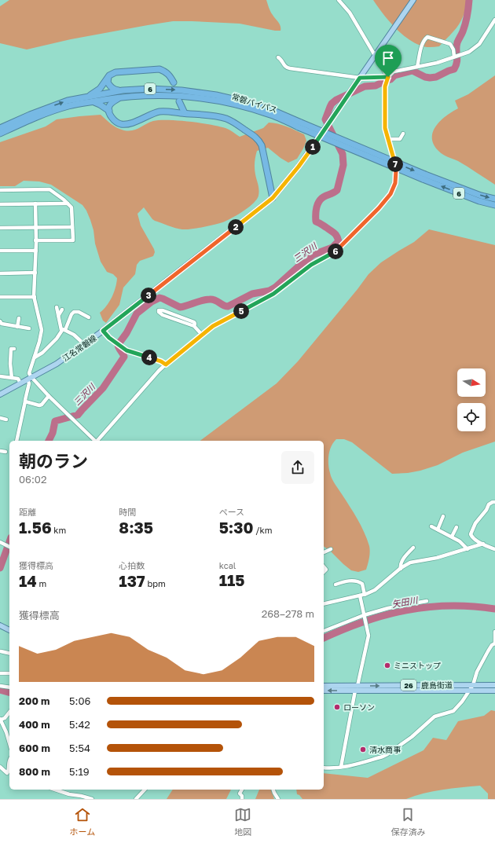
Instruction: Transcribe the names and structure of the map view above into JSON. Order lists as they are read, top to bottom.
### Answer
{
  "streets": {
    "highway": ["6", "常磐バイパス"],
    "main road": ["江名常磐線", "26", "鹿島街道"]
  },
  "crossings": [
    ["26", "鹿島街道"]
  ],
  "water": ["三沢川", "矢田川"],
  "places": ["ミニストップ", "ローソン", "清水商事"],
  "north": "right",
  "page": {
    "pins": [
      "1",
      "7",
      "2",
      "6",
      "3",
      "5",
      "4"
    ],
    "heading": ["朝のラン", "06:02"],
    "stats": [
      ["距離", "1.56 km"],
      ["時間", "8:35"],
      ["ペース", "5:30 /km"],
      ["獲得標高", "14 m"],
      ["心拍数", "137 bpm"],
      ["kcal", "115"]
    ],
    "chart": ["獲得標高", "268–278 m"],
    "list": [
      {
        "name": "200 m",
        "note": "5:06"
      },
      {
        "name": "400 m",
        "note": "5:42"
      },
      {
        "name": "600 m",
        "note": "5:54"
      },
      {
        "name": "800 m",
        "note": "5:19"
      }
    ],
    "tabs": ["ホーム", "地図", "保存済み"]
  }
}
